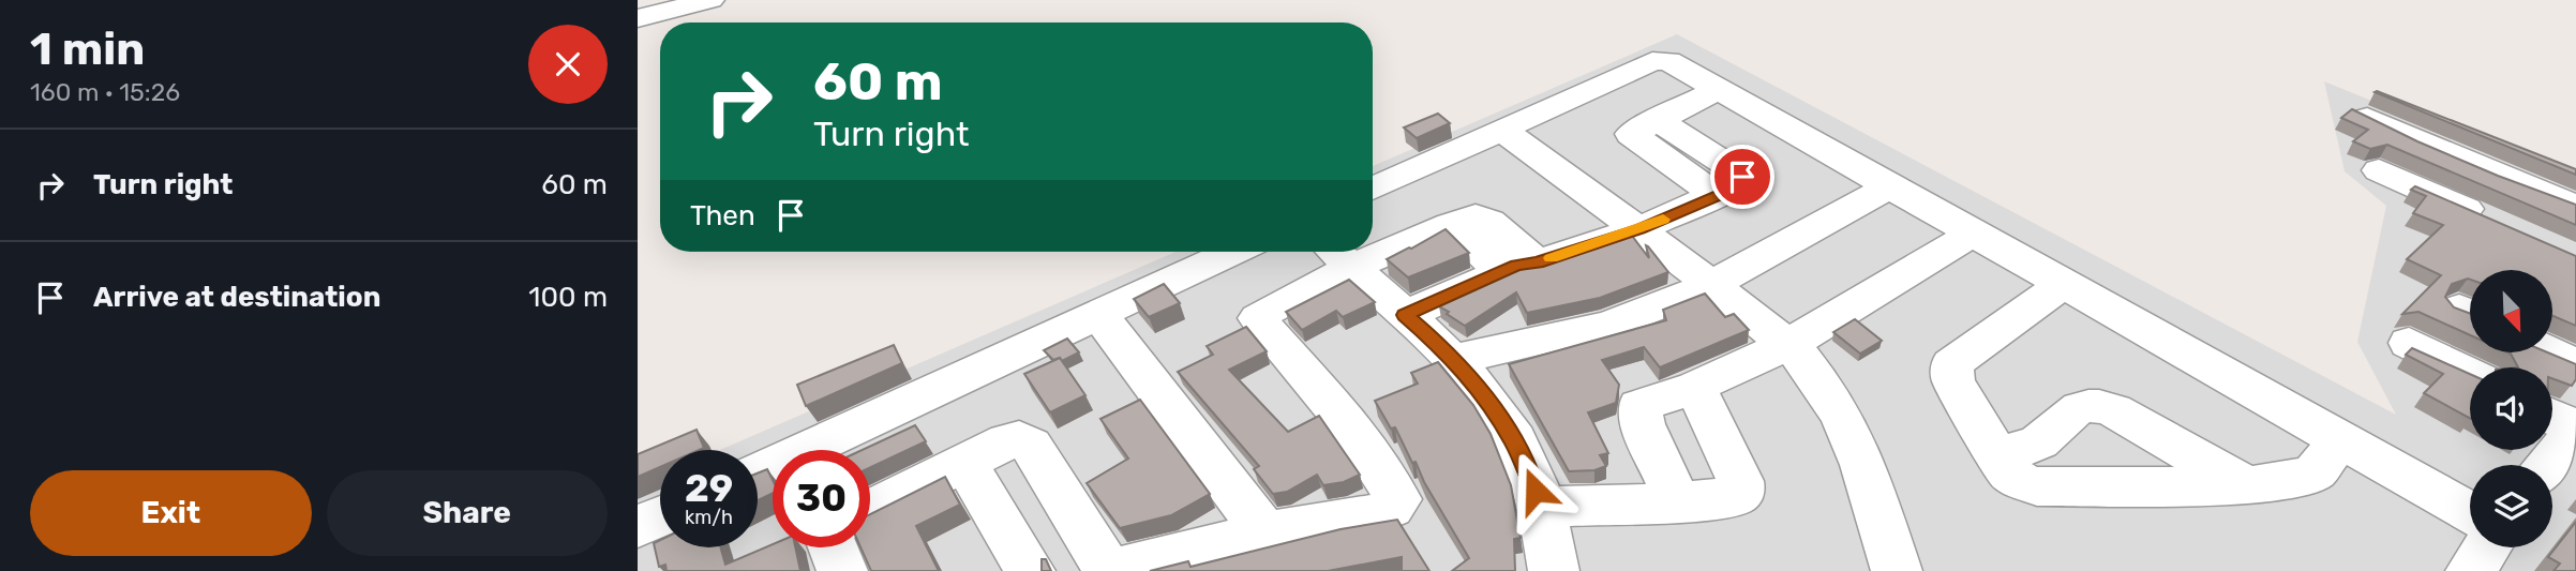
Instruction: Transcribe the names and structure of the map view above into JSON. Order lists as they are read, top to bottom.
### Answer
{
  "north": "bottom right",
  "page": {
    "heading": ["1 min", "160 m · 15:26"],
    "turn": ["60 m", "Turn right"],
    "list": [
      {
        "name": "Turn right",
        "value": "60 m"
      },
      {
        "name": "Arrive at destination",
        "value": "100 m"
      }
    ],
    "then": "Then",
    "speed": "29 km/h",
    "limit": "30",
    "buttons": ["Exit", "Share"]
  }
}
